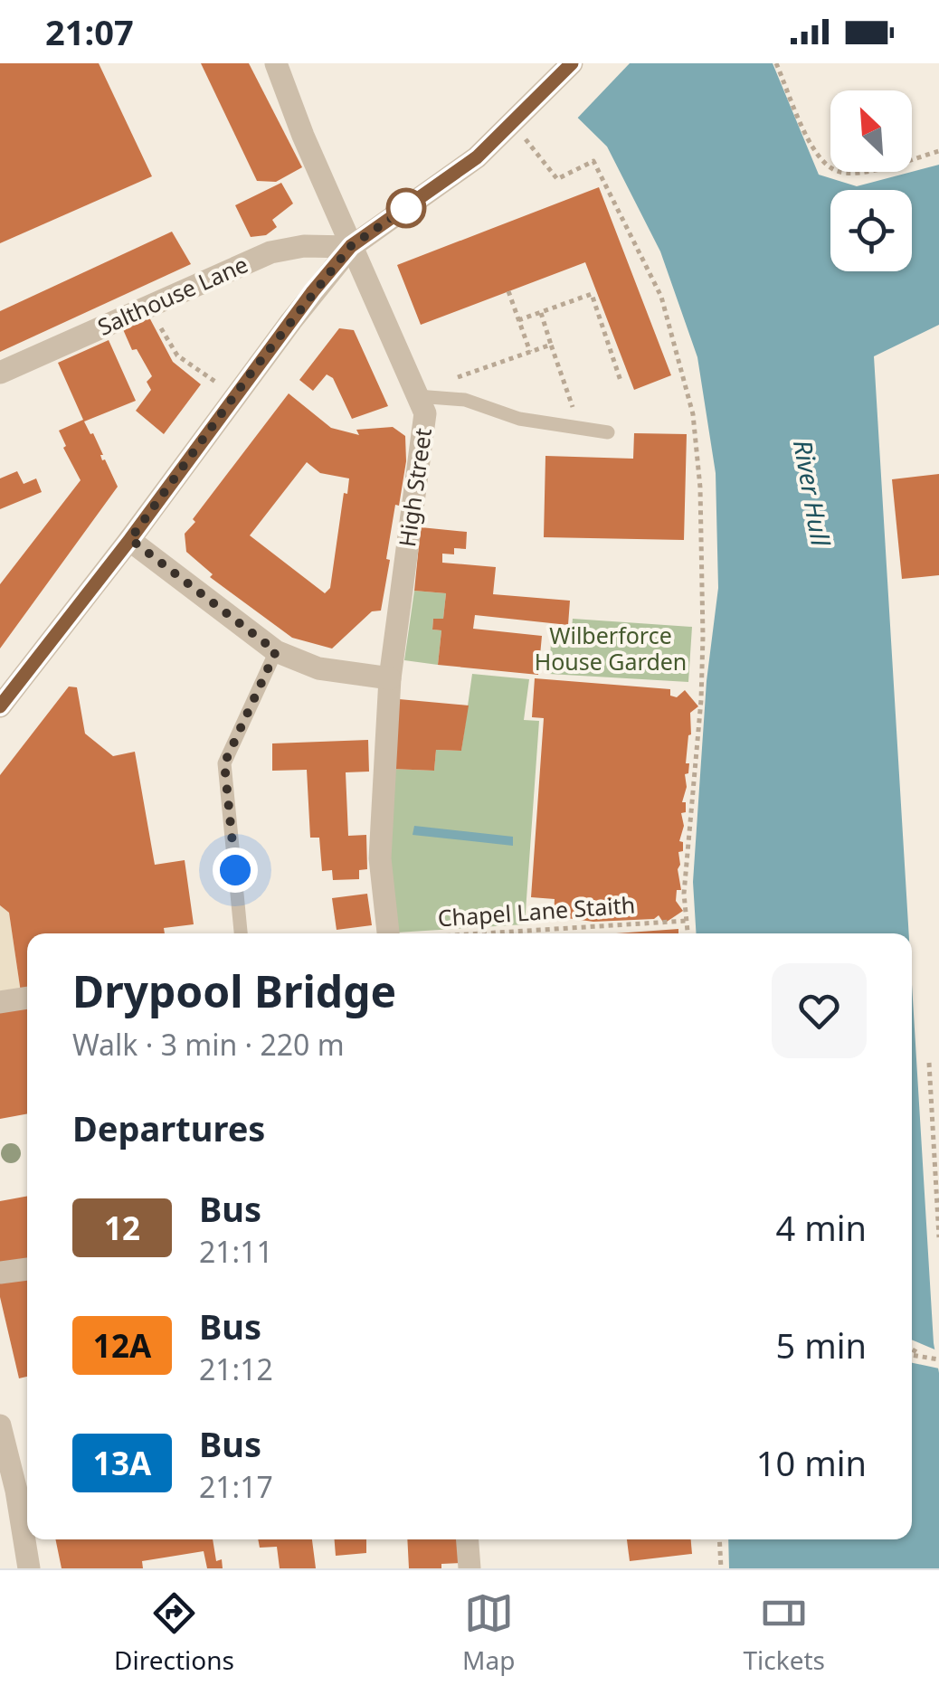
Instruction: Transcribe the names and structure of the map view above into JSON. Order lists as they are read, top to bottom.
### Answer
{
  "streets": {
    "street": ["Salthouse Lane", "High Street"],
    "path": ["Chapel Lane Staith"]
  },
  "crossings": [
    ["Salthouse Lane", "High Street"]
  ],
  "water": ["River Hull"],
  "parks": ["Wilberforce House Garden"],
  "lines": ["bus line 12"],
  "north": "top left",
  "page": {
    "status": "21:07",
    "heading": [
      ["Drypool Bridge", "Walk · 3 min · 220 m"],
      "Departures"
    ],
    "list": [
      {
        "mark": "12",
        "name": "Bus",
        "note": "21:11",
        "value": "4 min"
      },
      {
        "mark": "12A",
        "name": "Bus",
        "note": "21:12",
        "value": "5 min"
      },
      {
        "mark": "13A",
        "name": "Bus",
        "note": "21:17",
        "value": "10 min"
      }
    ],
    "tabs": ["Directions", "Map", "Tickets"]
  }
}
